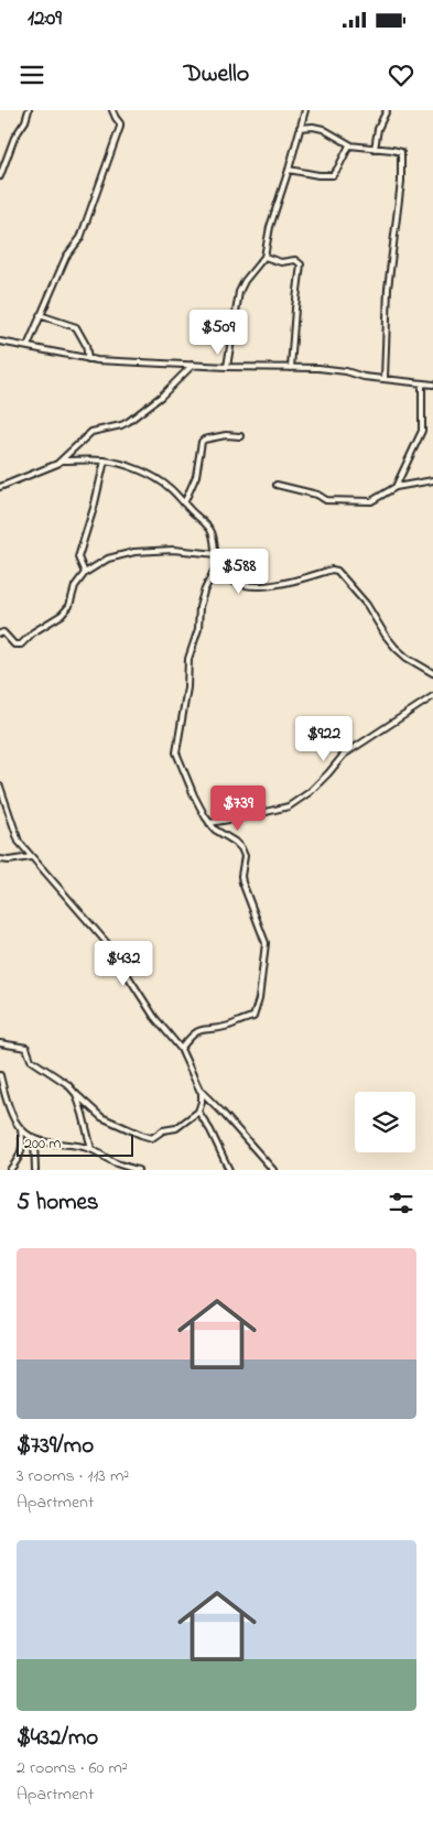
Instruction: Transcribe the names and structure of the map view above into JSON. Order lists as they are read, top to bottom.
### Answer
{
  "scale_bar": "200 m",
  "page": {
    "status": "12:09",
    "header": "Dwello",
    "price": [
      "$509",
      "$588",
      "$922",
      "$739",
      "$432"
    ],
    "scale": "200 m",
    "heading": "5 homes",
    "list": [
      {
        "name": "$739/mo",
        "note": "3 rooms · 113 m² · Apartment"
      },
      {
        "name": "$432/mo",
        "note": "2 rooms · 60 m² · Apartment"
      }
    ]
  }
}
